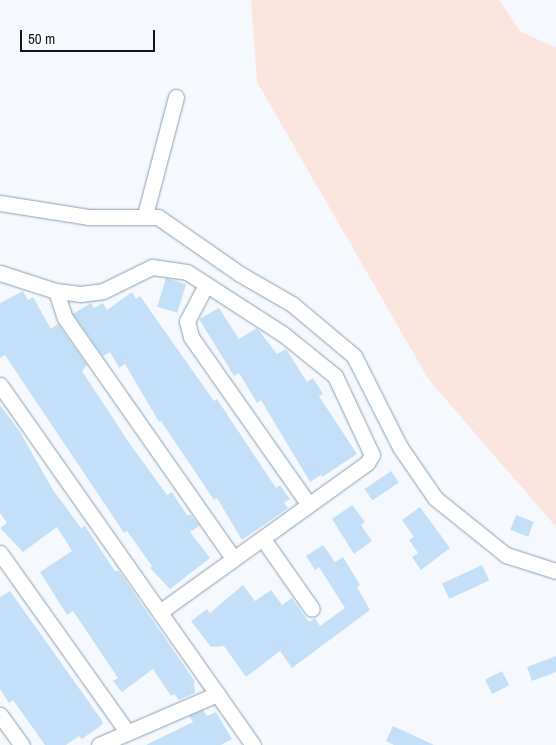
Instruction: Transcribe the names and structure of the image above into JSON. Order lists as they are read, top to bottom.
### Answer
{
  "scale_bar": "50 m"
}
